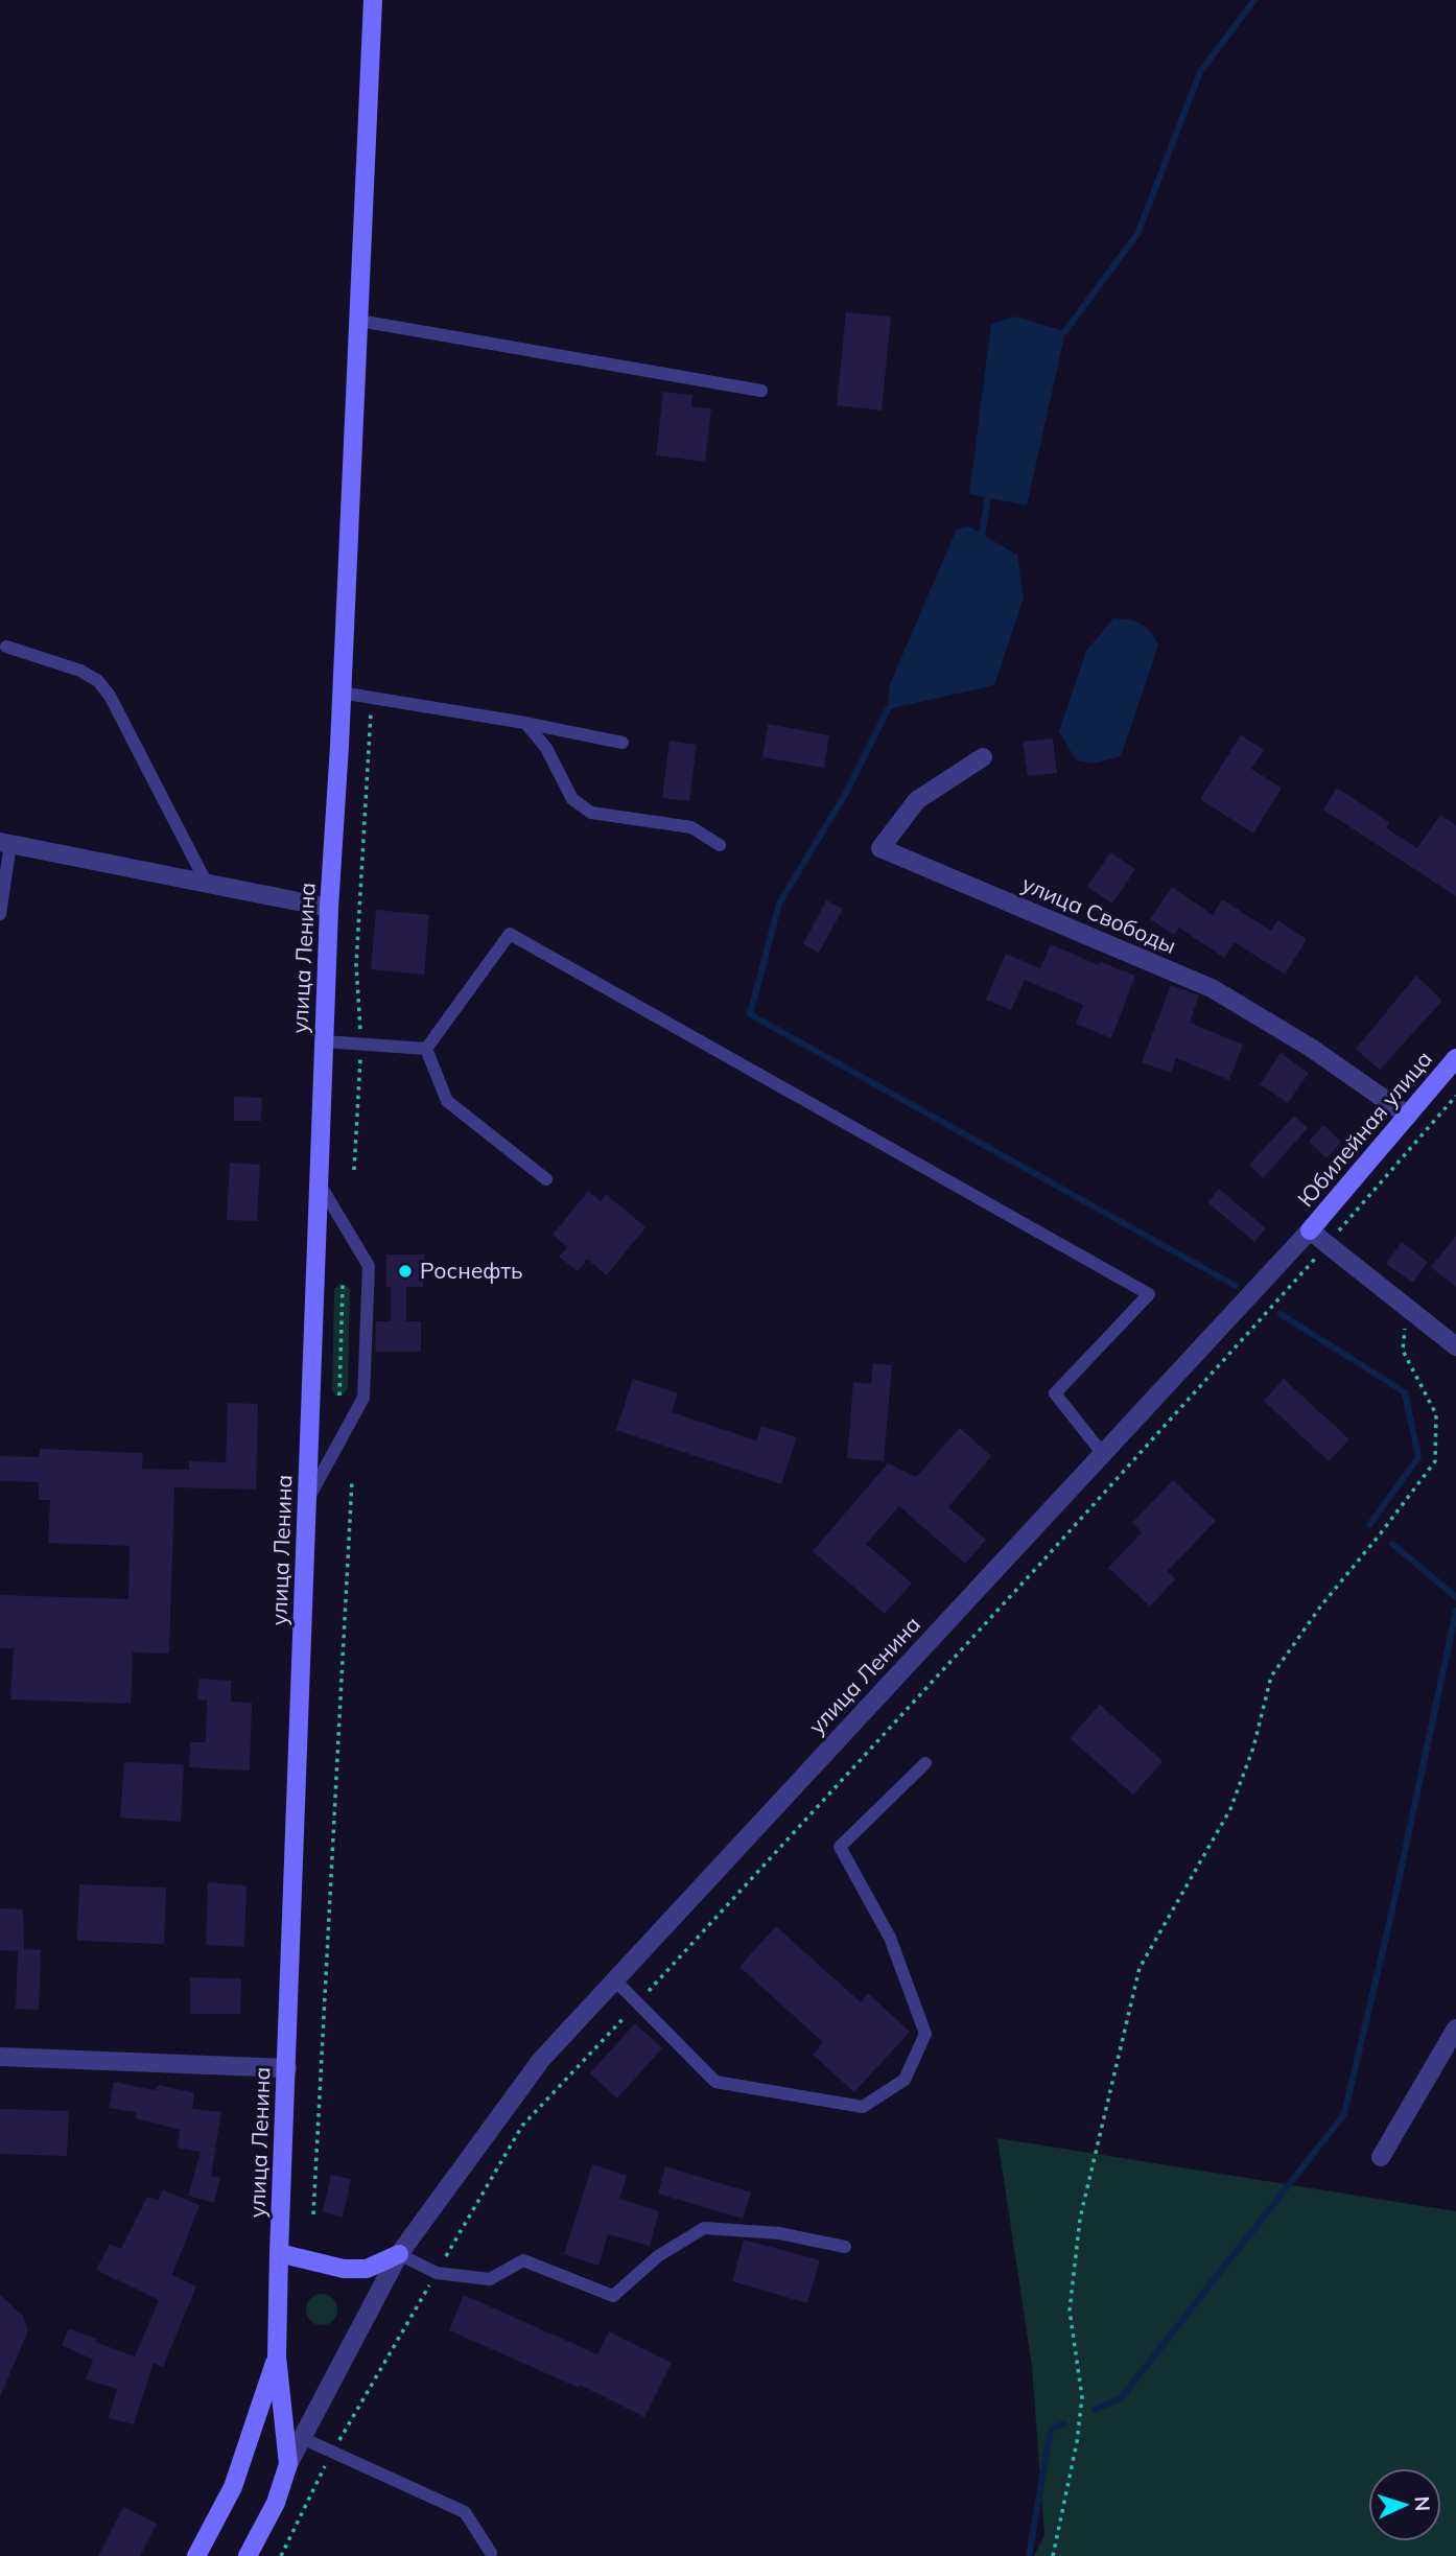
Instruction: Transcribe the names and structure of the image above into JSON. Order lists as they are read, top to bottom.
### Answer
{
  "streets": {
    "main road": ["улица Ленина", "Юбилейная улица"],
    "street": ["улица Свободы"]
  },
  "crossings": [
    ["улица Свободы", "Юбилейная улица"],
    ["улица Ленина", "Юбилейная улица"]
  ],
  "places": ["Роснефть"],
  "north": "right"
}
